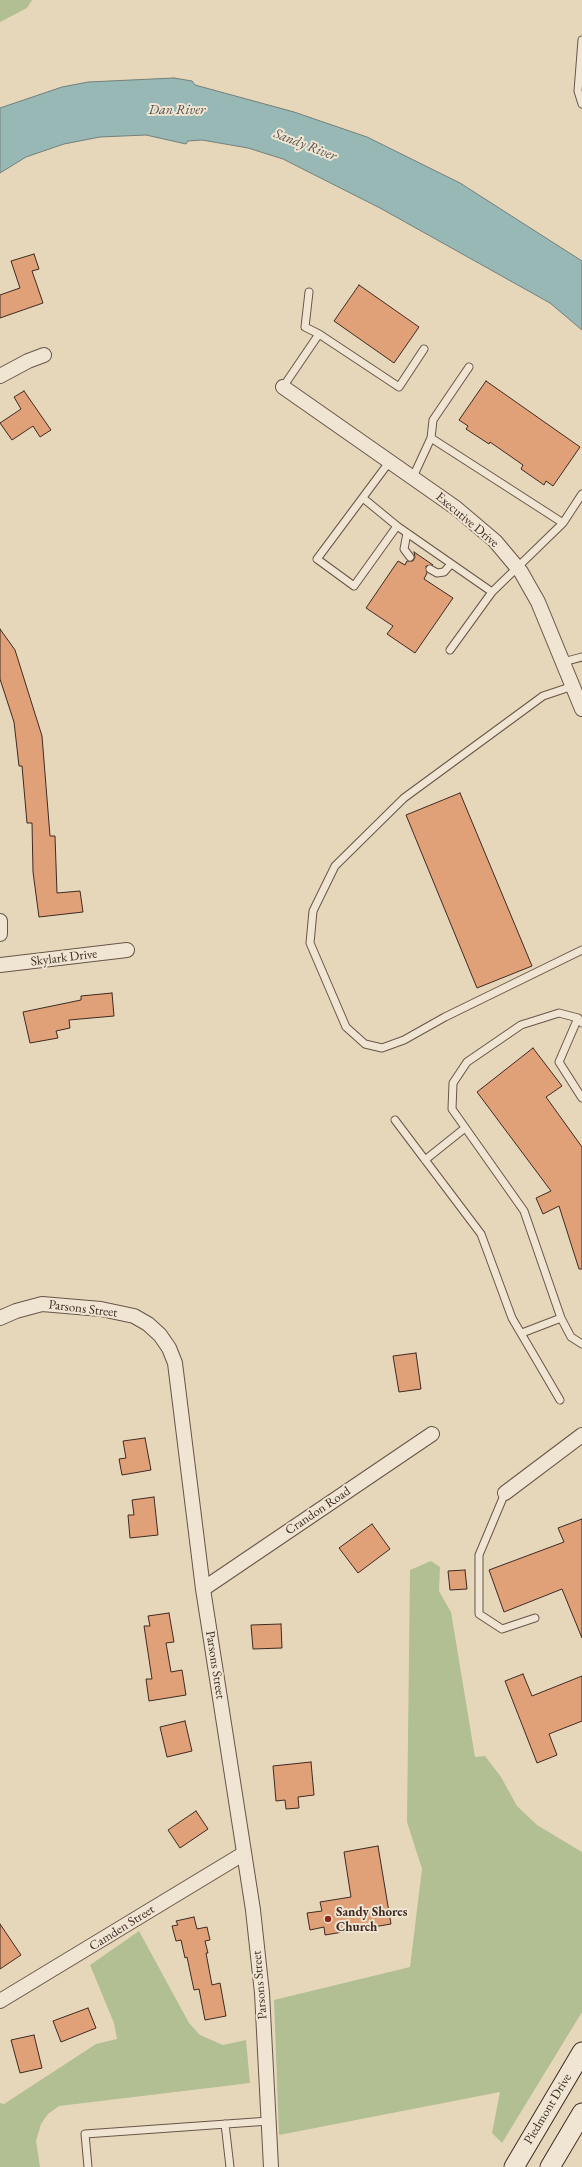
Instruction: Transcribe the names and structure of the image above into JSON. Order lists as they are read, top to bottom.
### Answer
{
  "streets": {
    "main road": ["Piedmont Drive"],
    "street": [
      "Executive Drive",
      "Skylark Drive",
      "Parsons Street",
      "Crandon Road",
      "Camden Street"
    ]
  },
  "crossings": [
    ["Parsons Street", "Crandon Road"],
    ["Parsons Street", "Camden Street"]
  ],
  "water": ["Dan River", "Sandy River"],
  "places": ["Sandy Shores Church"]
}
